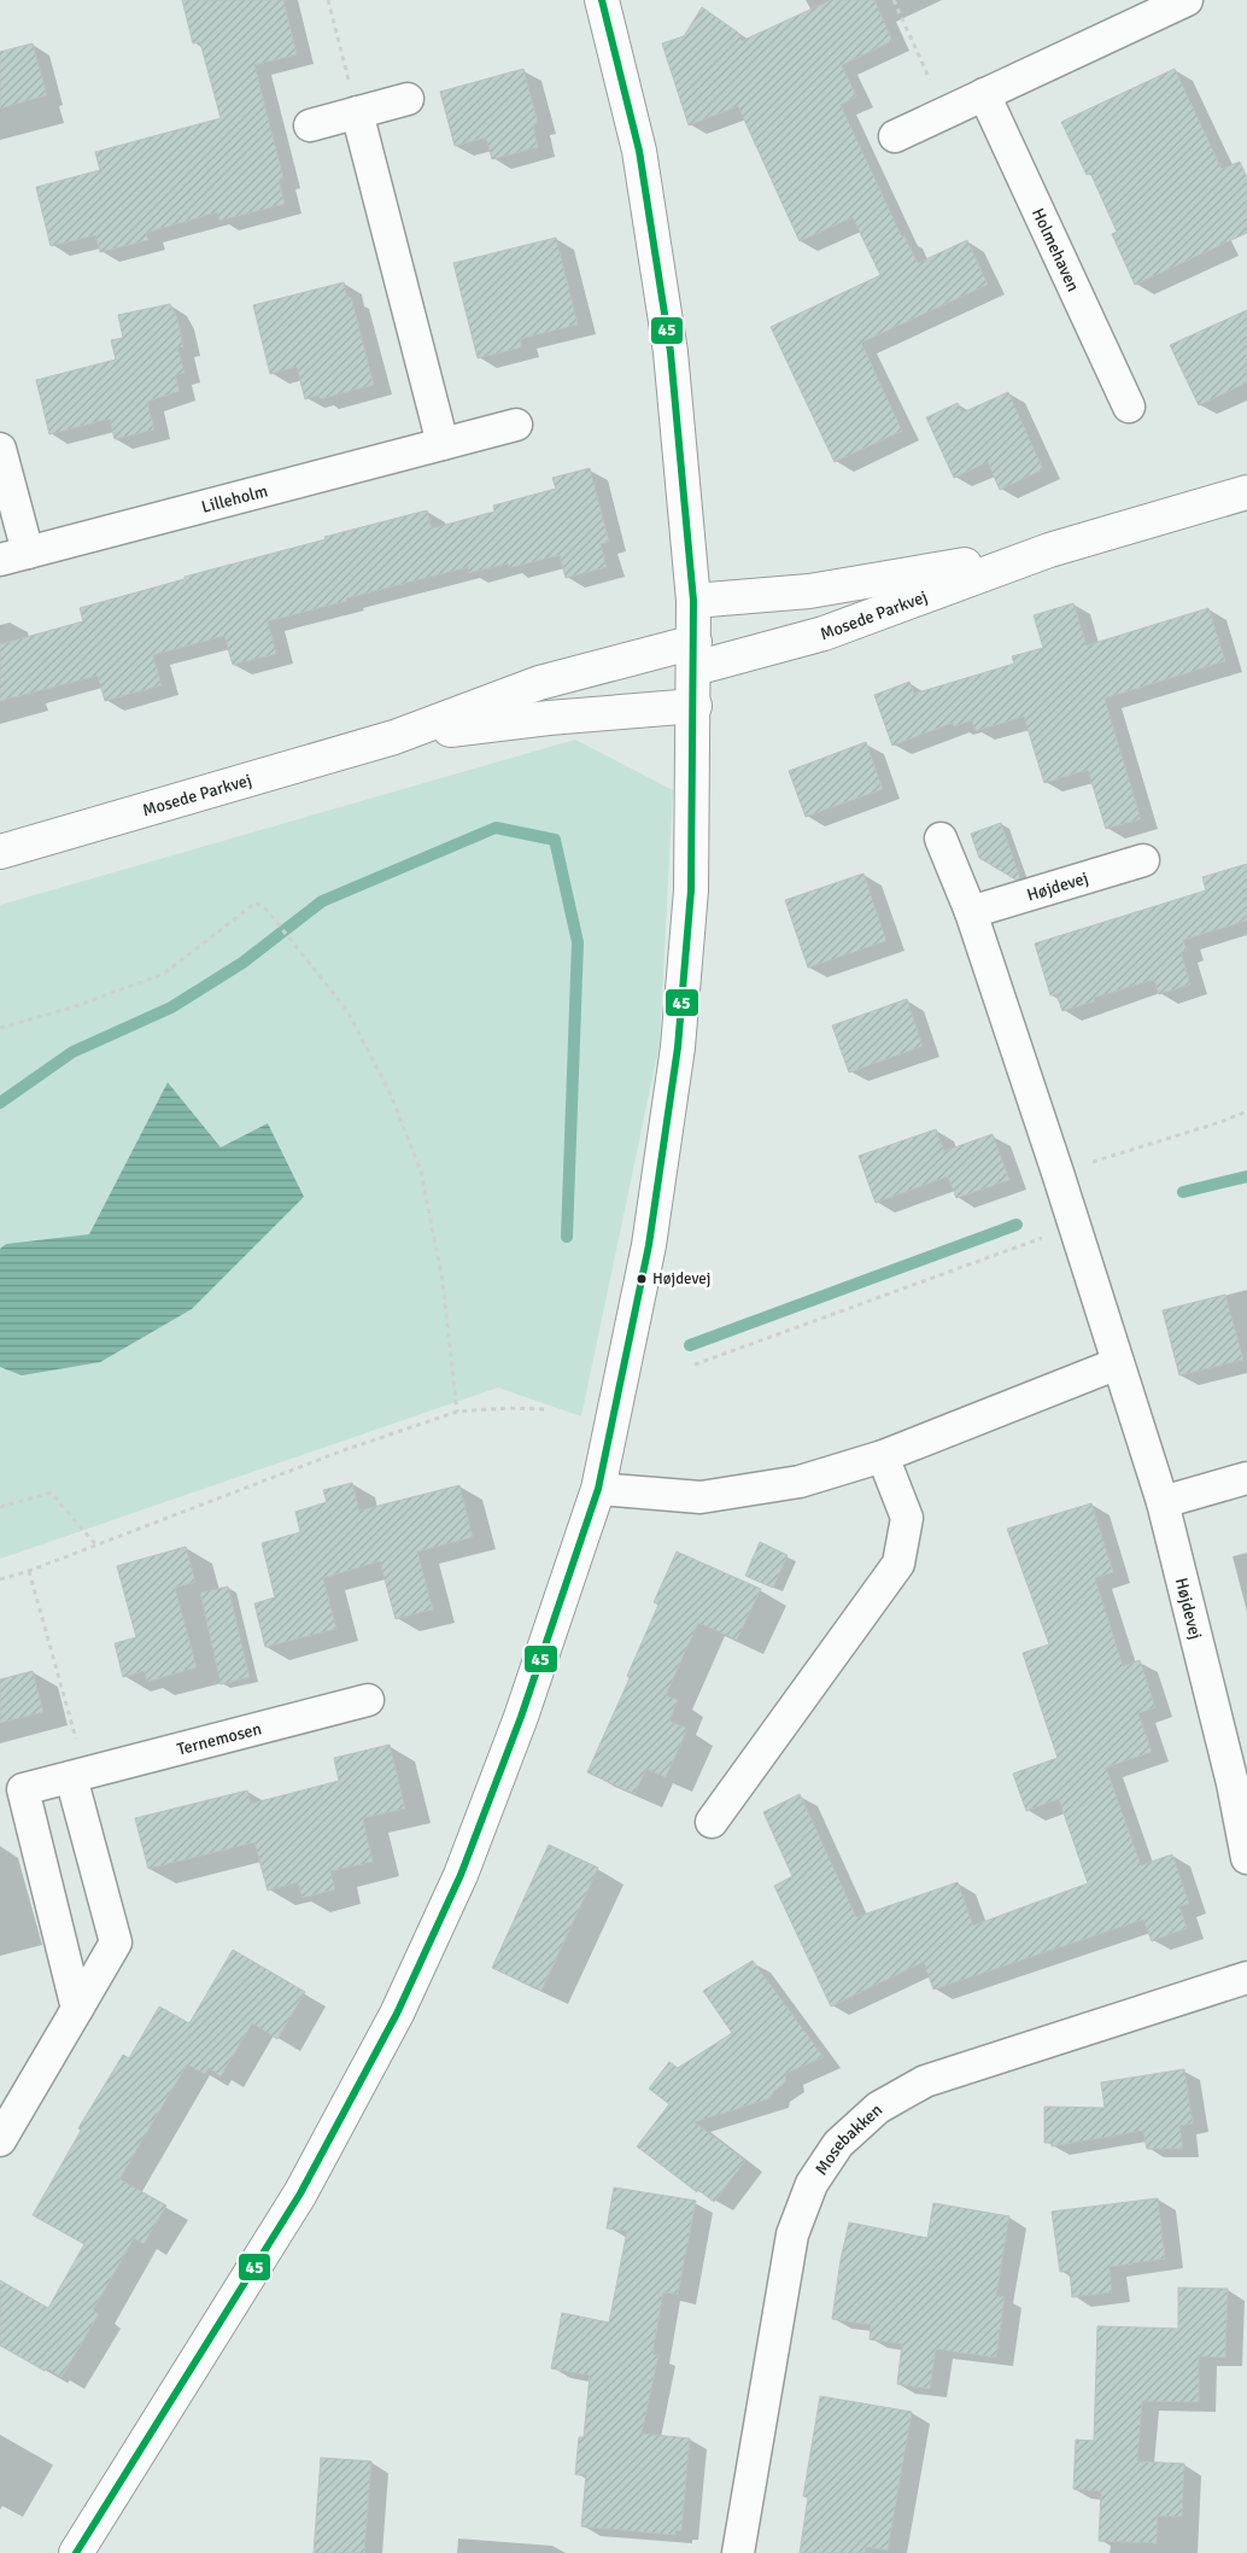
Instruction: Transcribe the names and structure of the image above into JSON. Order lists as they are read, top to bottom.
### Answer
{
  "streets": {
    "street": [
      "Holmehaven",
      "Lilleholm",
      "Mosede Parkvej",
      "Højdevej",
      "Ternemosen",
      "Mosebakken"
    ]
  },
  "places": ["Højdevej"],
  "lines": ["transit line 45"]
}
